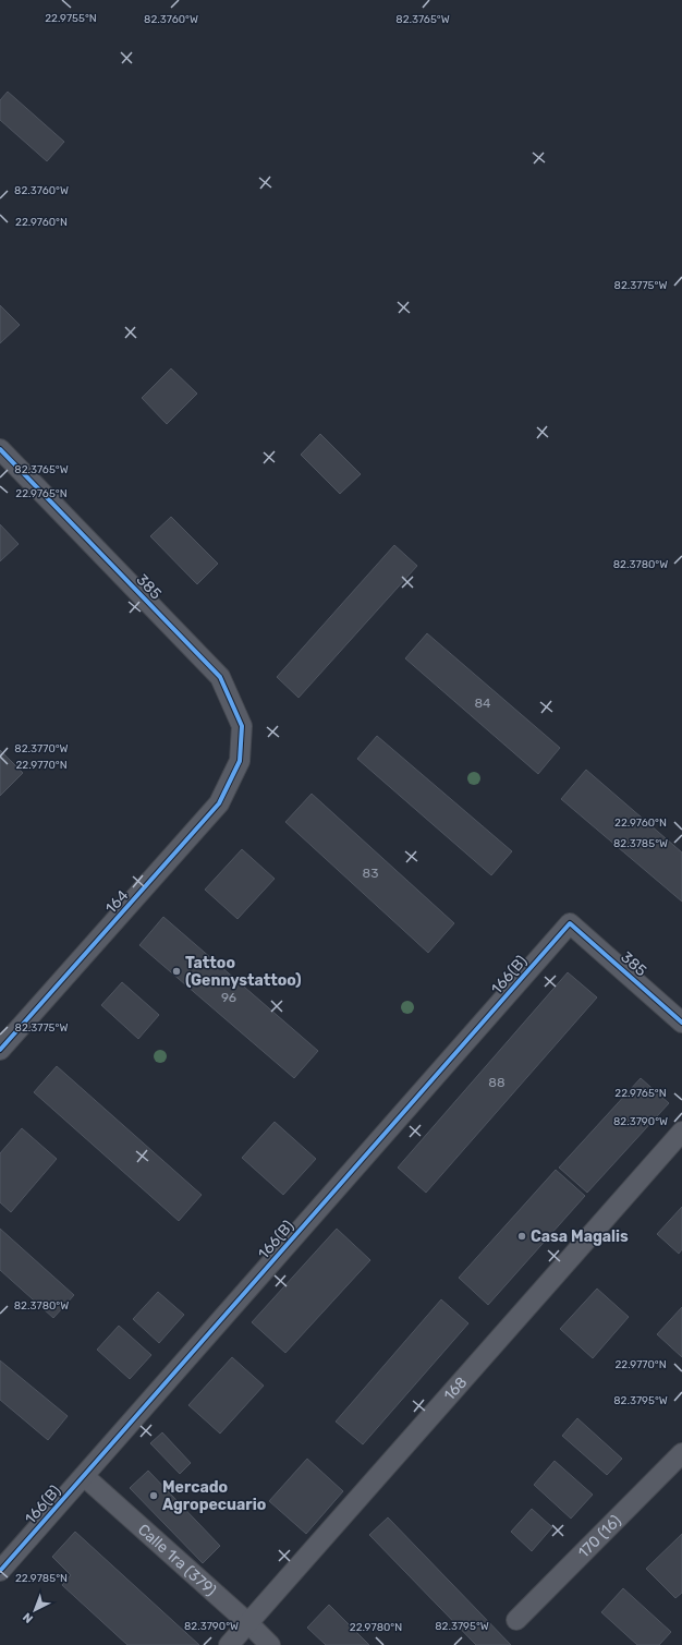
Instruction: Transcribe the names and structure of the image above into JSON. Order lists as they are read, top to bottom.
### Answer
{
  "streets": {
    "street": [
      "385",
      "164",
      "166(B)",
      "168",
      "170 (16)",
      "Calle 1ra (379)"
    ]
  },
  "crossings": [
    ["385", "164"],
    ["385", "166(B)"],
    ["166(B)", "Calle 1ra (379)"],
    ["168", "Calle 1ra (379)"]
  ],
  "places": ["Tattoo (Gennystattoo)", "Casa Magalis", "Mercado Agropecuario"],
  "house_numbers": [
    "84",
    "83",
    "96",
    "88"
  ],
  "north": "bottom left",
  "coordinates": [
    "22.9755°N",
    "82.3760°W",
    "82.3765°W",
    "22.9760°N",
    "82.3775°W",
    "22.9765°N",
    "82.3780°W",
    "82.3770°W",
    "22.9770°N",
    "82.3785°W",
    "82.3790°W",
    "82.3795°W",
    "22.9785°N",
    "22.9780°N"
  ]
}
